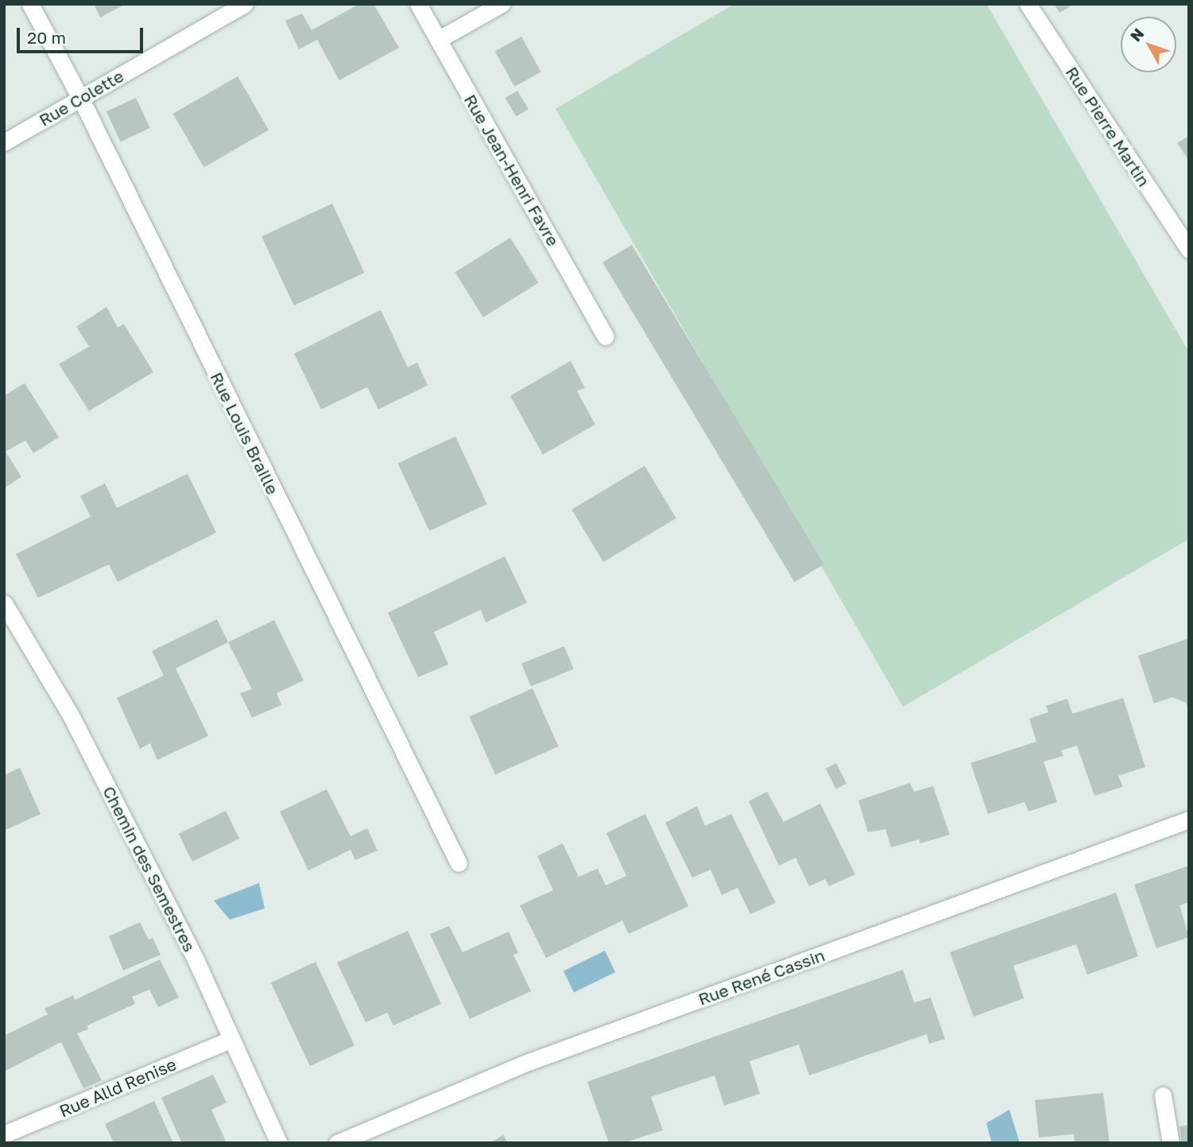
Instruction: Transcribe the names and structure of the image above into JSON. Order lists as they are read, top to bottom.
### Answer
{
  "streets": {
    "street": [
      "Rue Colette",
      "Rue Pierre Martin",
      "Rue Jean-Henri Favre",
      "Rue Louis Braille",
      "Chemin des Semestres",
      "Rue René Cassin",
      "Rue Alld Renise"
    ]
  },
  "crossings": [
    ["Rue Colette", "Rue Louis Braille"],
    ["Chemin des Semestres", "Rue Alld Renise"]
  ],
  "scale_bar": "20 m",
  "north": "top left"
}
